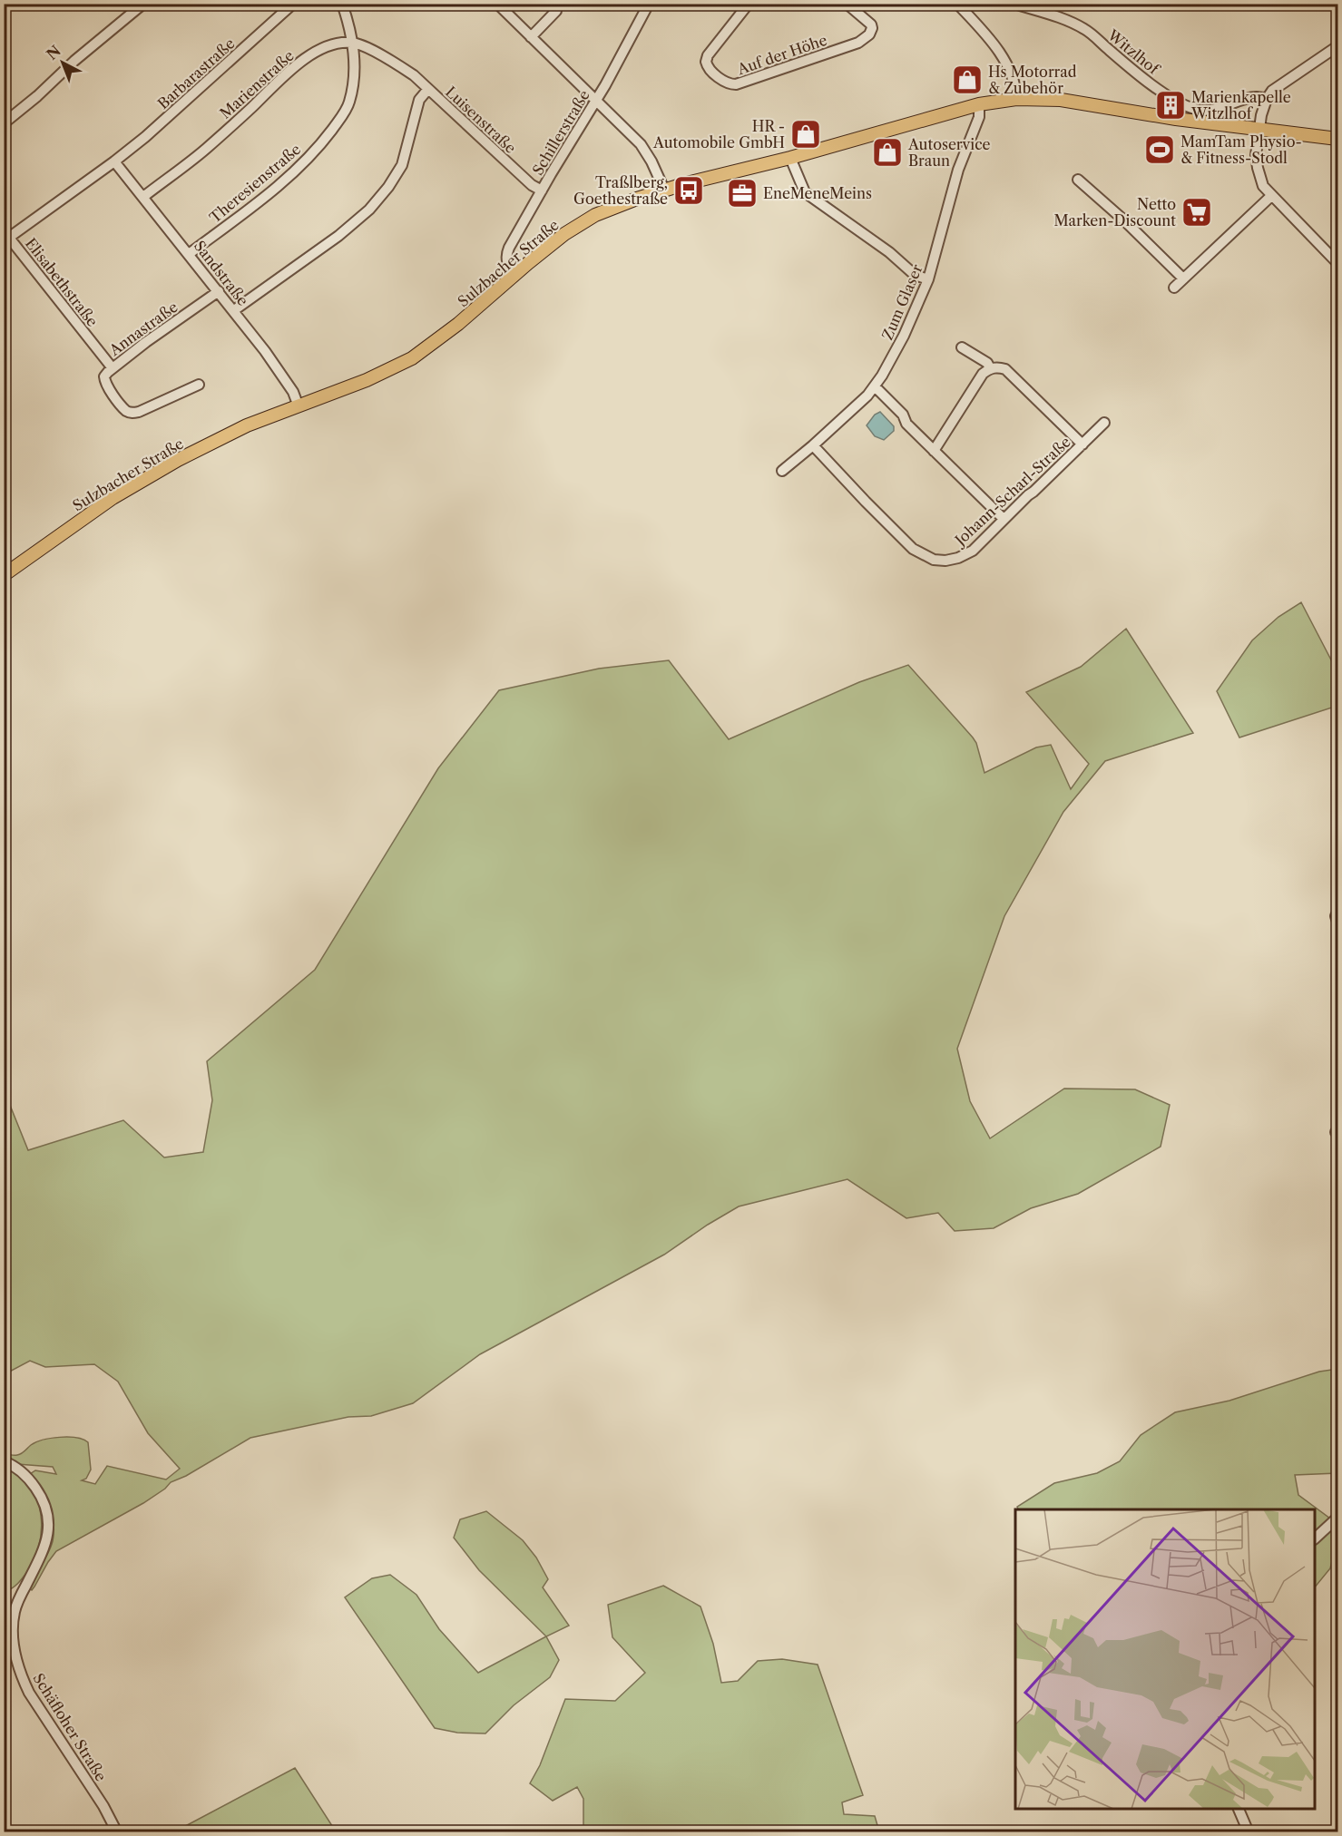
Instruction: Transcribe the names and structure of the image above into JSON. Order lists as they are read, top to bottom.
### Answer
{
  "streets": {
    "main road": ["Sulzbacher Straße"],
    "street": [
      "Witzlhof",
      "Auf der Höhe",
      "Barbarastraße",
      "Marienstraße",
      "Luisenstraße",
      "Schillerstraße",
      "Theresienstraße",
      "Sandstraße",
      "Elisabethstraße",
      "Zum Glaser",
      "Annastraße",
      "Johann-Scharl-Straße",
      "Schäfloher Straße"
    ]
  },
  "crossings": [
    ["Barbarastraße", "Sandstraße"],
    ["Barbarastraße", "Elisabethstraße"],
    ["Marienstraße", "Theresienstraße"],
    ["Marienstraße", "Sandstraße"],
    ["Luisenstraße", "Schillerstraße"],
    ["Schillerstraße", "Sulzbacher Straße"],
    ["Theresienstraße", "Sandstraße"],
    ["Sulzbacher Straße", "Sandstraße"],
    ["Sulzbacher Straße", "Zum Glaser"],
    ["Sandstraße", "Annastraße"],
    ["Elisabethstraße", "Annastraße"],
    ["Zum Glaser", "Johann-Scharl-Straße"]
  ],
  "places": {
    "shop": ["Hs Motorrad & Zubehör", "HR - Automobile GmbH", "Autoservice Braun"],
    "building": ["Marienkapelle Witzlhof"],
    "sports": ["MamTam Physio- & Fitness-Stodl"],
    "bus stop": ["Traßlberg, Goethestraße"],
    "office": ["EneMeneMeins"],
    "supermarket": ["Netto Marken-Discount"]
  },
  "north": "top left"
}
